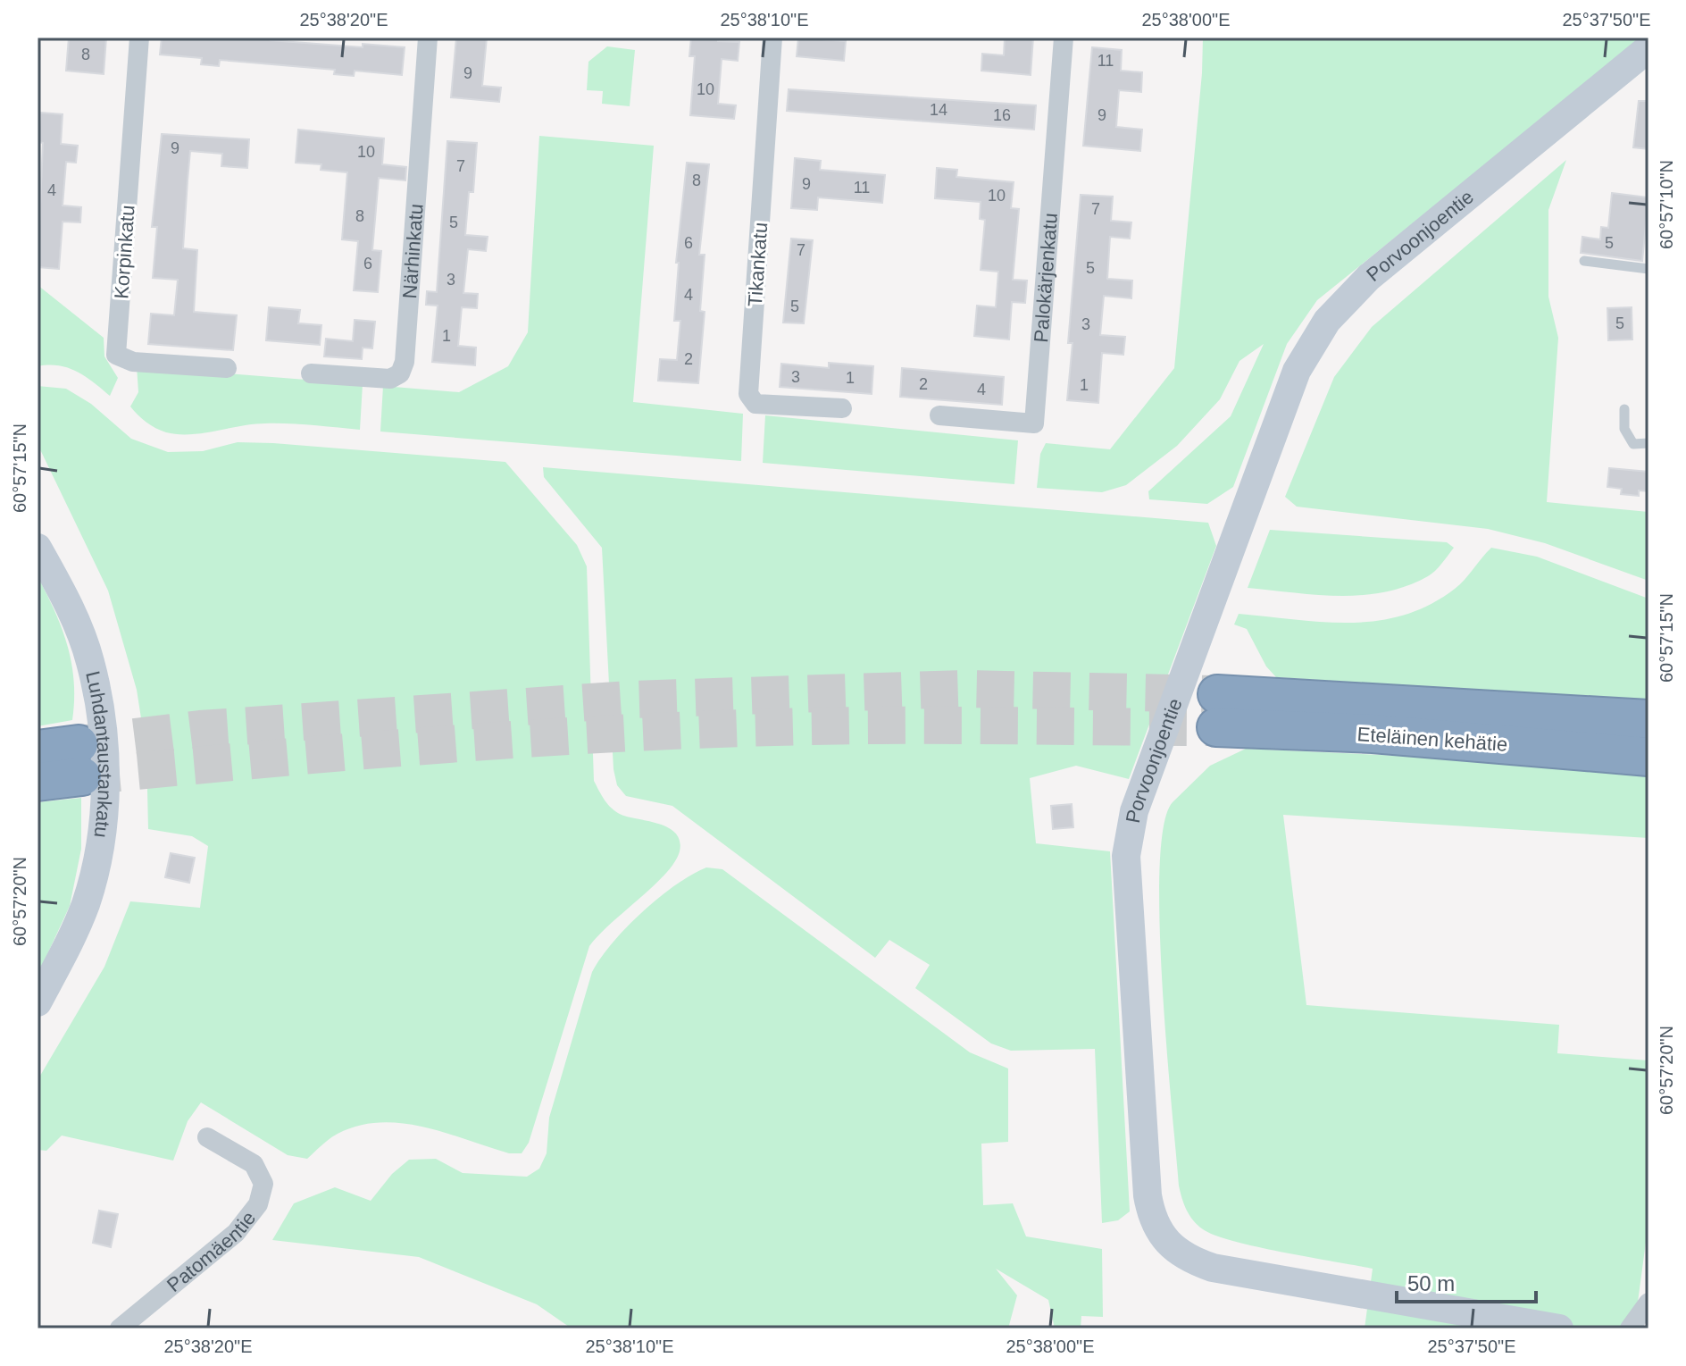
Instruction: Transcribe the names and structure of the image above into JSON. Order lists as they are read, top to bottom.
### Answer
{
  "streets": {
    "highway": ["Eteläinen kehätie"],
    "street": [
      "Porvoonjoentie",
      "Närhinkatu",
      "Korpinkatu",
      "Tikankatu",
      "Palokärjenkatu",
      "Luhdantaustankatu",
      "Patomäentie"
    ]
  },
  "house_numbers": [
    "8",
    "11",
    "9",
    "10",
    "14",
    "16",
    "9",
    "9",
    "10",
    "7",
    "8",
    "9",
    "11",
    "4",
    "10",
    "7",
    "8",
    "5",
    "6",
    "5",
    "7",
    "6",
    "5",
    "3",
    "4",
    "5",
    "5",
    "3",
    "1",
    "2",
    "3",
    "1",
    "2",
    "1",
    "4"
  ],
  "scale_bar": "50 m",
  "coordinates": [
    "25°38'20\"E",
    "25°38'10\"E",
    "25°38'00\"E",
    "25°37'50\"E",
    "60°57'10\"N",
    "60°57'15\"N",
    "60°57'20\"N"
  ]
}
